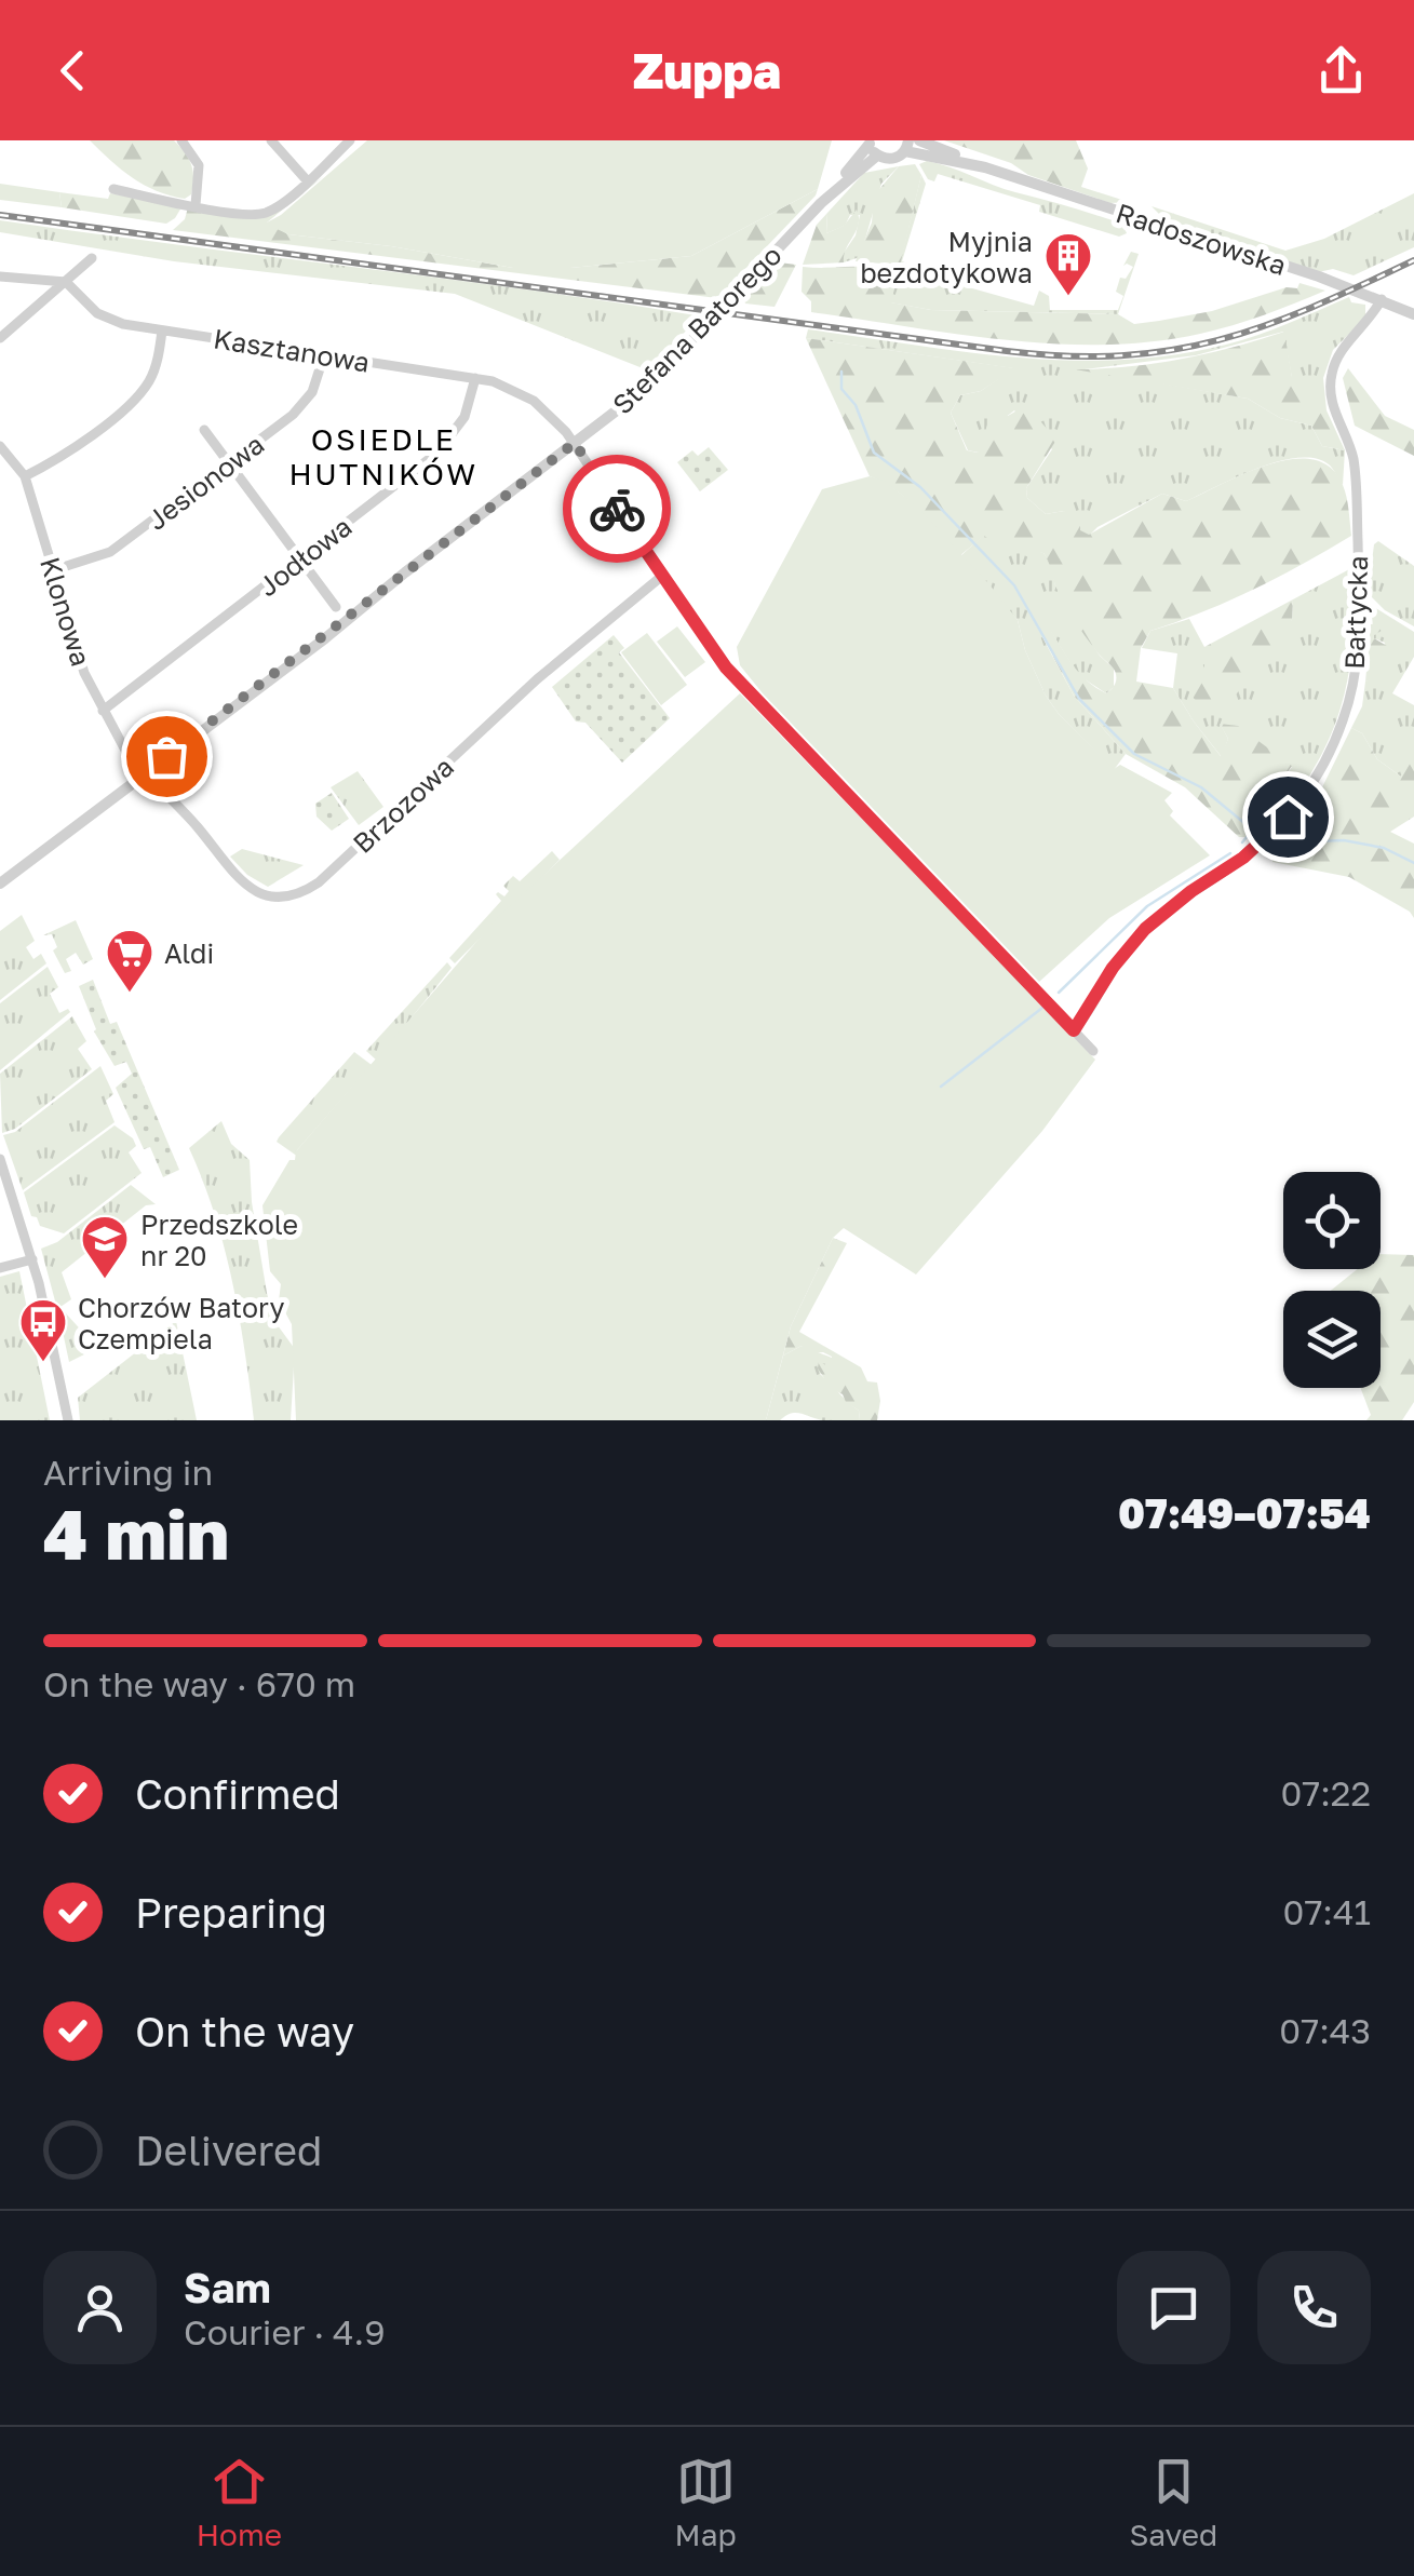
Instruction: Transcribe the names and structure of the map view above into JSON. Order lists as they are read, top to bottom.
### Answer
{
  "streets": {
    "street": [
      "Radoszowska",
      "Stefana Batorego",
      "Kasztanowa",
      "Jesionowa",
      "Jodłowa",
      "Klonowa",
      "Bałtycka",
      "Brzozowa"
    ]
  },
  "crossings": [
    ["Radoszowska", "Bałtycka"],
    ["Stefana Batorego", "Kasztanowa"],
    ["Stefana Batorego", "Klonowa"],
    ["Stefana Batorego", "Brzozowa"],
    ["Kasztanowa", "Jesionowa"],
    ["Kasztanowa", "Jodłowa"],
    ["Jesionowa", "Klonowa"],
    ["Jodłowa", "Klonowa"],
    ["Klonowa", "Brzozowa"]
  ],
  "districts": ["OSIEDLE HUTNIKÓW"],
  "places": {
    "building": ["Myjnia bezdotykowa"],
    "supermarket": ["Aldi"],
    "school or university": ["Przedszkole nr 20"],
    "bus stop": ["Chorzów Batory Czempiela"]
  },
  "page": {
    "header": "Zuppa",
    "heading": ["4 min", "Arriving in", "07:49–07:54"],
    "panel": ["Sam", "Courier · 4.9"],
    "bar": "On the way · 670 m",
    "list": [
      ["Confirmed", "07:22"],
      ["Preparing", "07:41"],
      ["On the way", "07:43"],
      "Delivered"
    ],
    "tabs": ["Home", "Map", "Saved"]
  }
}
